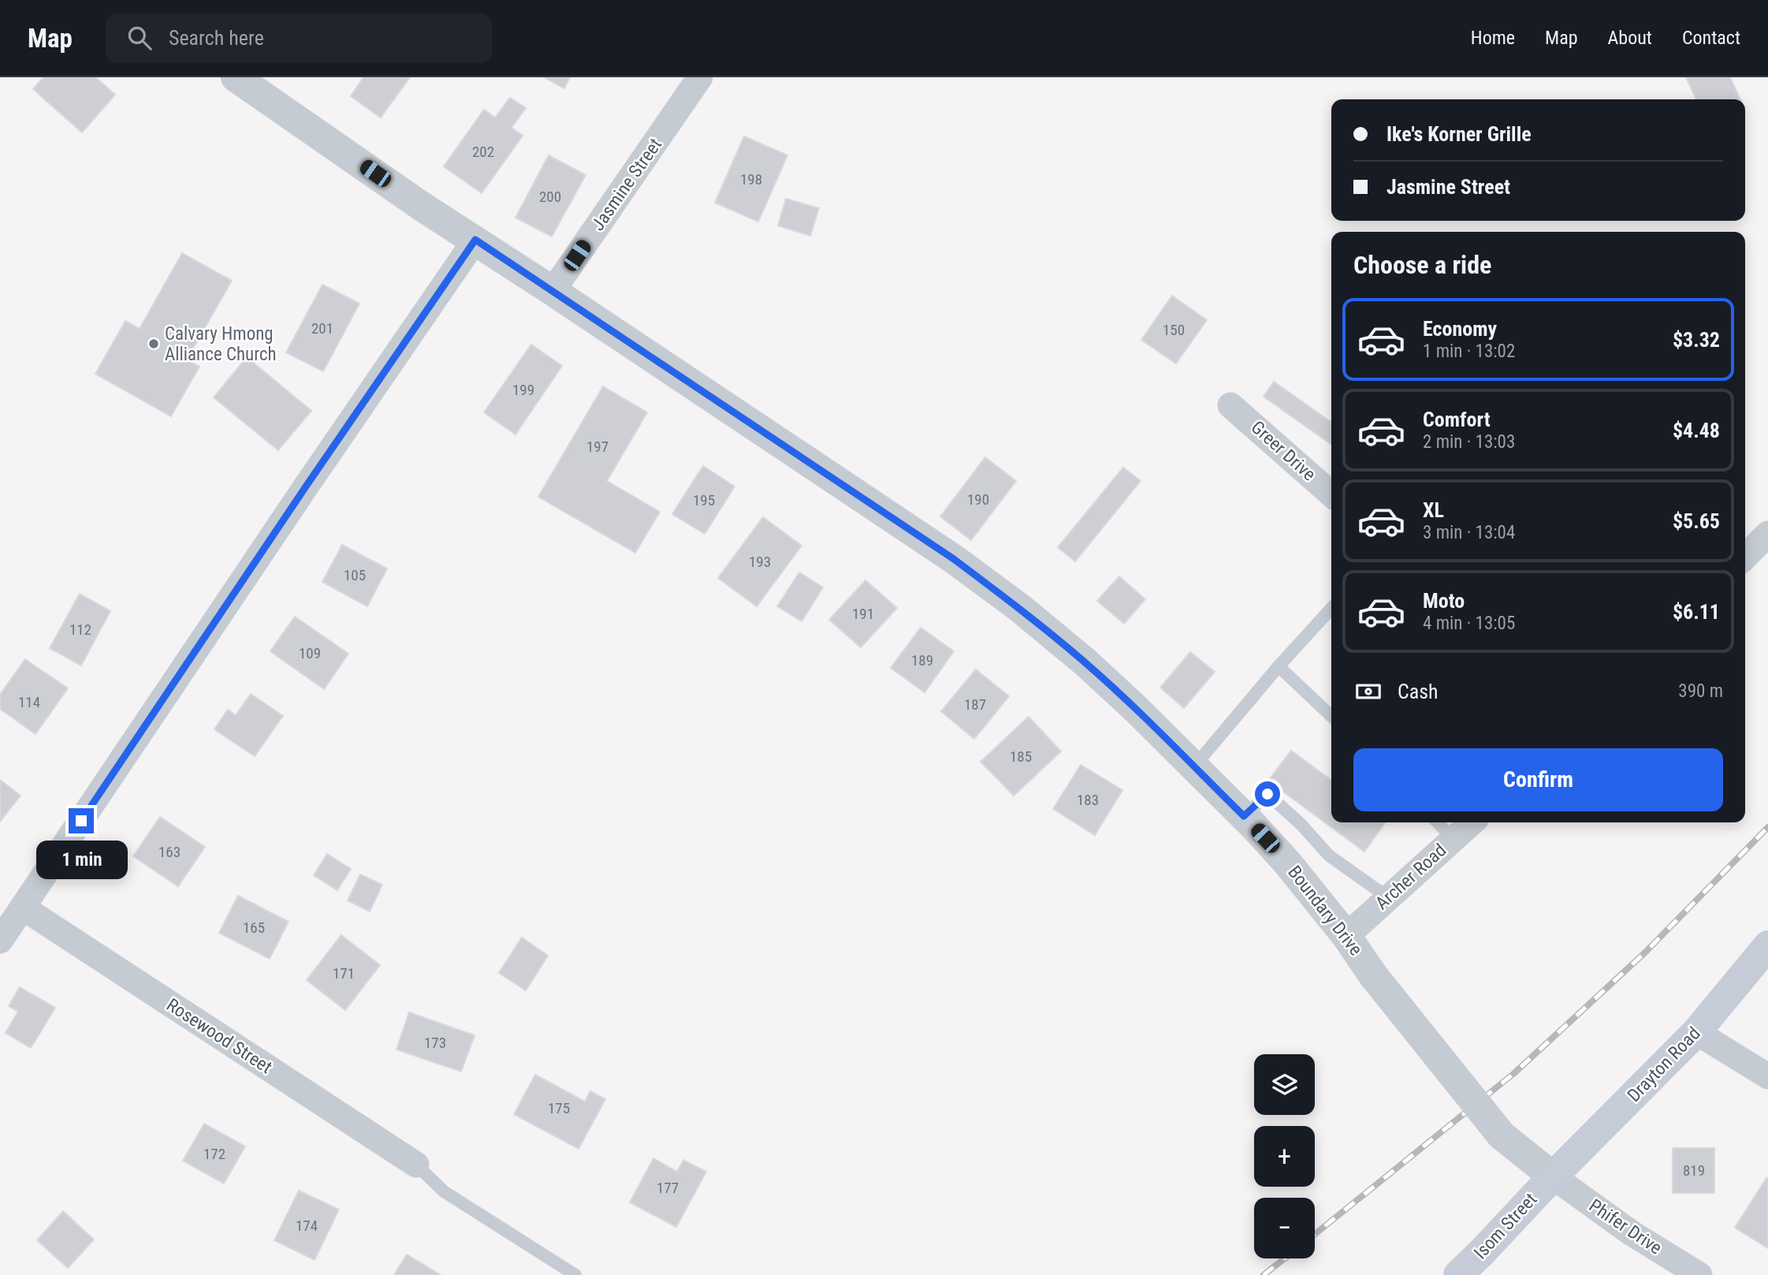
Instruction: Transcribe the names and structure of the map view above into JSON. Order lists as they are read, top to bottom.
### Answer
{
  "streets": {
    "main road": ["Drayton Road", "Isom Street"],
    "street": [
      "Jasmine Street",
      "Greer Drive",
      "Archer Road",
      "Boundary Drive",
      "Rosewood Street",
      "Phifer Drive"
    ]
  },
  "crossings": [
    ["Jasmine Street", "Boundary Drive"],
    ["Archer Road", "Boundary Drive"],
    ["Boundary Drive", "Drayton Road"],
    ["Boundary Drive", "Isom Street"],
    ["Boundary Drive", "Phifer Drive"],
    ["Drayton Road", "Isom Street"],
    ["Drayton Road", "Phifer Drive"],
    ["Isom Street", "Phifer Drive"]
  ],
  "places": ["Calvary Hmong Alliance Church"],
  "house_numbers": [
    "202",
    "198",
    "200",
    "201",
    "150",
    "199",
    "197",
    "190",
    "195",
    "193",
    "105",
    "191",
    "112",
    "109",
    "189",
    "114",
    "187",
    "185",
    "183",
    "163",
    "165",
    "171",
    "173",
    "175",
    "172",
    "819",
    "177",
    "174"
  ],
  "page": {
    "header": "Map",
    "search": "Search here",
    "nav": [
      "Home",
      "Map",
      "About",
      "Contact"
    ],
    "banner": ["Ike's Korner Grille", "Jasmine Street"],
    "heading": "Choose a ride",
    "list": [
      {
        "name": "Economy",
        "note": "1 min · 13:02",
        "value": "$3.32"
      },
      {
        "name": "Comfort",
        "note": "2 min · 13:03",
        "value": "$4.48"
      },
      {
        "name": "XL",
        "note": "3 min · 13:04",
        "value": "$5.65"
      },
      {
        "name": "Moto",
        "note": "4 min · 13:05",
        "value": "$6.11"
      }
    ],
    "pay": ["Cash", "390 m"],
    "buttons": "Confirm",
    "bubble": "1 min",
    "map_buttons": ["+", "−"]
  }
}
